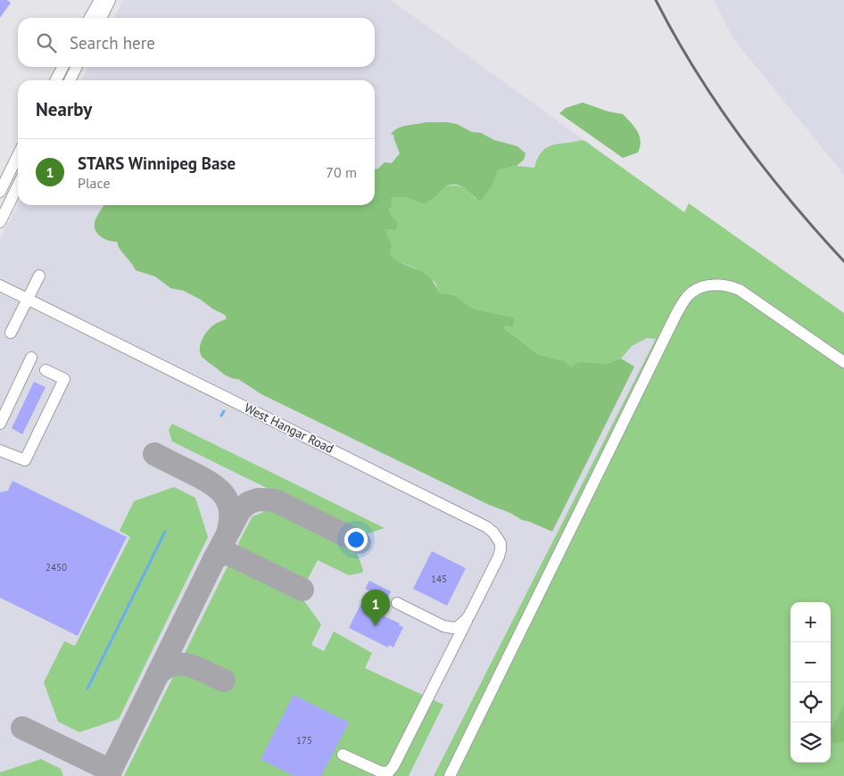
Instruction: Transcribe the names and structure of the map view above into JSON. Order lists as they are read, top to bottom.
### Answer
{
  "streets": {
    "street": ["West Hangar Road"]
  },
  "house_numbers": ["2450", "145", "175"],
  "page": {
    "search": "Search here",
    "heading": "Nearby",
    "list": [
      {
        "mark": "1",
        "name": "STARS Winnipeg Base",
        "note": "Place",
        "value": "70 m"
      }
    ],
    "pins": "1",
    "map_buttons": ["+", "−"]
  }
}
